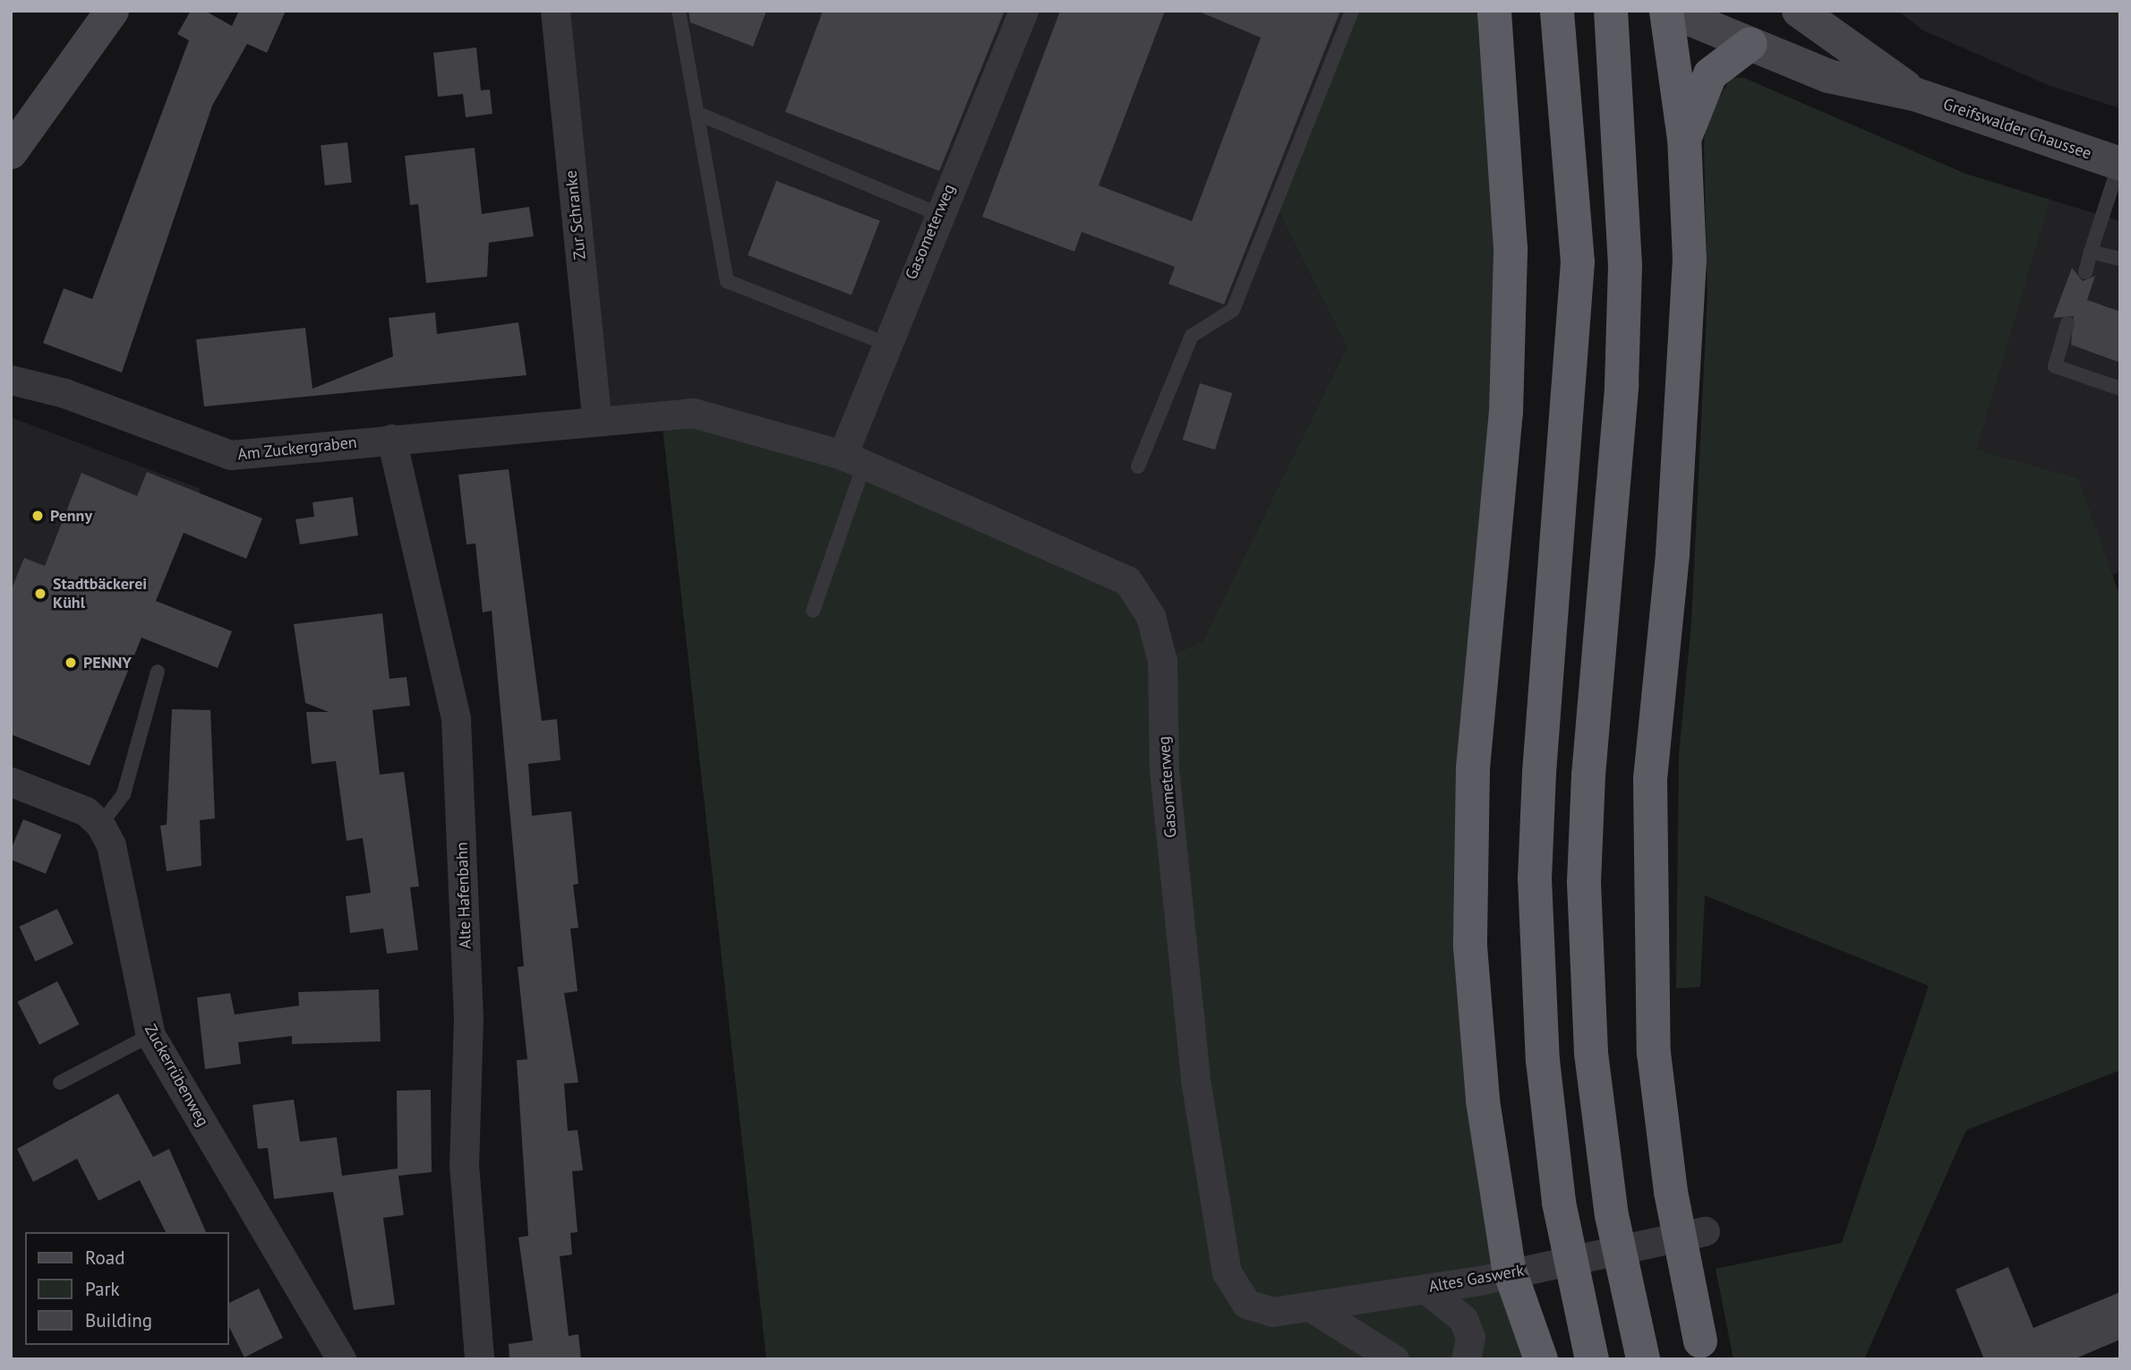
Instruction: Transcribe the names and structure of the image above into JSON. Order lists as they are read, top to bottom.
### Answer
{
  "streets": {
    "main road": ["Greifswalder Chaussee"],
    "street": [
      "Zur Schranke",
      "Gasometerweg",
      "Am Zuckergraben",
      "Alte Hafenbahn",
      "Zuckerrübenweg",
      "Altes Gaswerk"
    ]
  },
  "crossings": [
    ["Zur Schranke", "Gasometerweg"],
    ["Zur Schranke", "Am Zuckergraben"],
    ["Gasometerweg", "Am Zuckergraben"],
    ["Gasometerweg", "Altes Gaswerk"],
    ["Am Zuckergraben", "Alte Hafenbahn"]
  ],
  "places": ["Penny", "Stadtbäckerei Kühl", "PENNY"],
  "legend": ["Road", "Park", "Building"]
}
